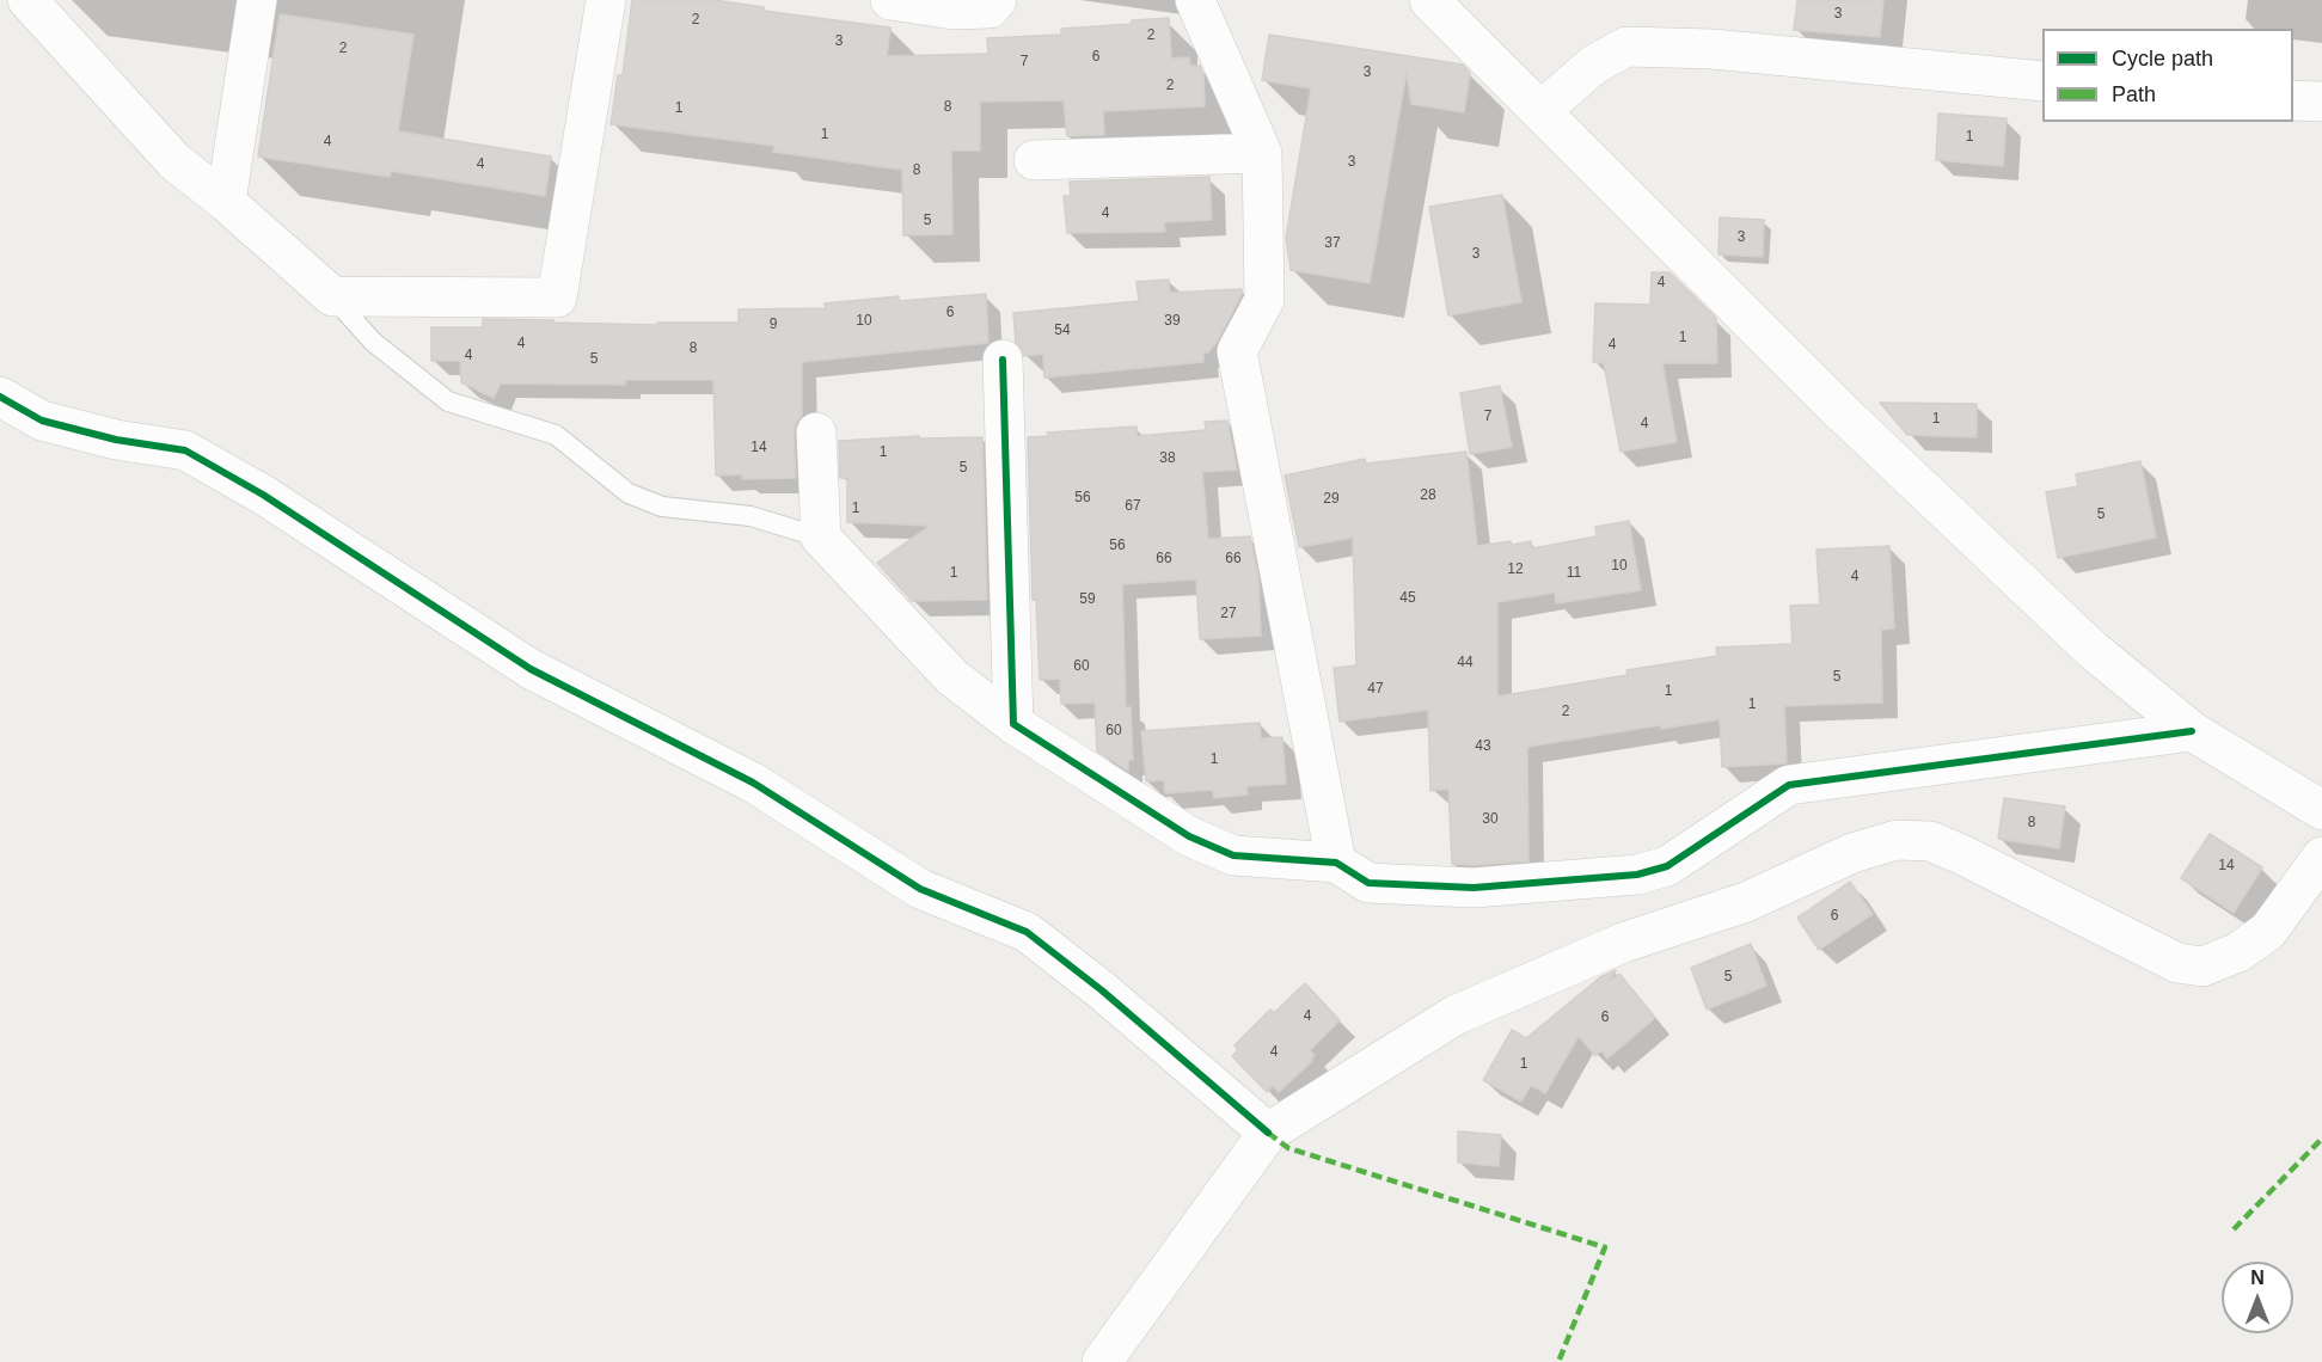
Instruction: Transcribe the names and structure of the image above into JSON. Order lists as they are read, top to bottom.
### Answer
{
  "house_numbers": [
    "3",
    "2",
    "2",
    "3",
    "2",
    "6",
    "7",
    "3",
    "2",
    "8",
    "1",
    "1",
    "1",
    "4",
    "3",
    "4",
    "8",
    "4",
    "5",
    "3",
    "37",
    "3",
    "4",
    "6",
    "10",
    "39",
    "9",
    "54",
    "1",
    "4",
    "4",
    "8",
    "4",
    "5",
    "7",
    "1",
    "4",
    "14",
    "1",
    "38",
    "5",
    "28",
    "56",
    "29",
    "67",
    "1",
    "5",
    "56",
    "66",
    "66",
    "10",
    "12",
    "1",
    "11",
    "4",
    "45",
    "59",
    "27",
    "44",
    "60",
    "5",
    "47",
    "1",
    "1",
    "2",
    "60",
    "43",
    "1",
    "30",
    "8",
    "14",
    "6",
    "5",
    "4",
    "6",
    "4",
    "1"
  ],
  "legend": ["Cycle path", "Path"],
  "north": "top"
}
